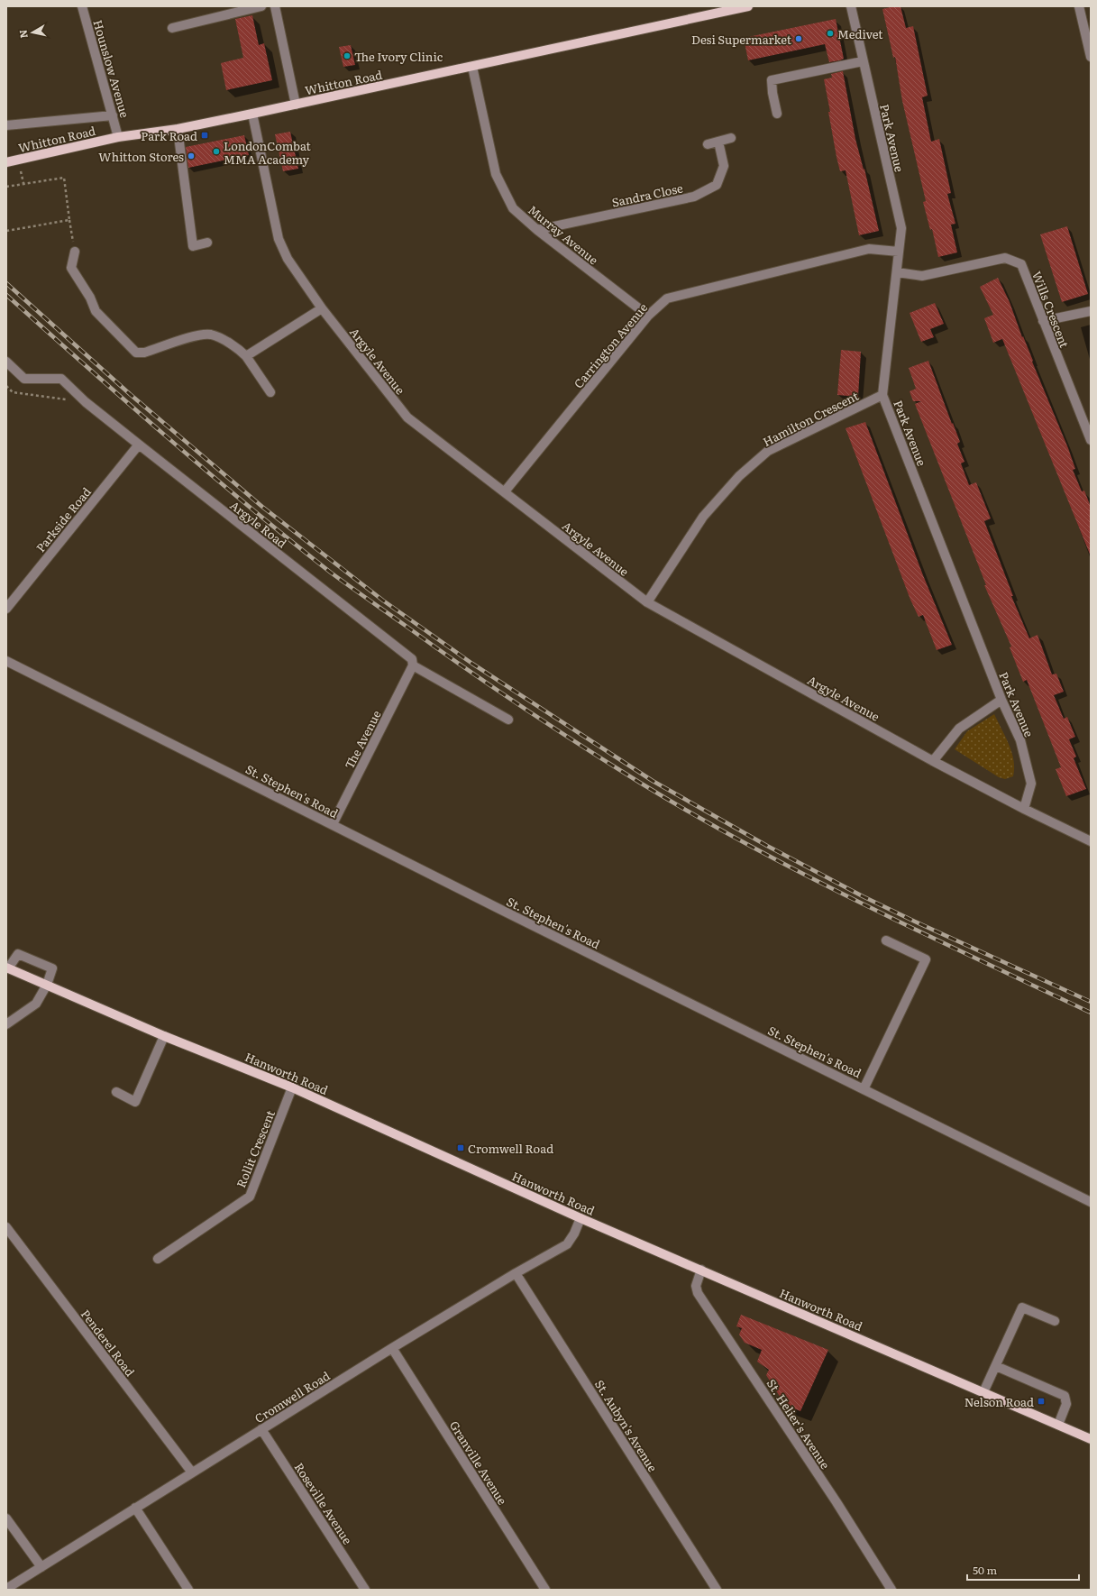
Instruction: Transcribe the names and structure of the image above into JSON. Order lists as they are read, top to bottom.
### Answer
{
  "streets": {
    "main road": ["Whitton Road", "Hanworth Road"],
    "street": [
      "Hounslow Avenue",
      "Park Avenue",
      "Sandra Close",
      "Murray Avenue",
      "Wills Crescent",
      "Carrington Avenue",
      "Argyle Avenue",
      "Hamilton Crescent",
      "Parkside Road",
      "Argyle Road",
      "The Avenue",
      "St. Stephen's Road",
      "Rollit Crescent",
      "Penderel Road",
      "Cromwell Road",
      "St. Helier's Avenue",
      "St. Aubyn's Avenue",
      "Granville Avenue",
      "Roseville Avenue"
    ]
  },
  "crossings": [
    ["Hounslow Avenue", "Whitton Road"],
    ["Whitton Road", "Murray Avenue"],
    ["Whitton Road", "Argyle Avenue"],
    ["Park Avenue", "Wills Crescent"],
    ["Park Avenue", "Carrington Avenue"],
    ["Park Avenue", "Argyle Avenue"],
    ["Park Avenue", "Hamilton Crescent"],
    ["Sandra Close", "Murray Avenue"],
    ["Murray Avenue", "Carrington Avenue"],
    ["Carrington Avenue", "Argyle Avenue"],
    ["Argyle Avenue", "Hamilton Crescent"],
    ["Parkside Road", "Argyle Road"],
    ["Argyle Road", "The Avenue"],
    ["The Avenue", "St. Stephen's Road"],
    ["Hanworth Road", "Rollit Crescent"],
    ["Hanworth Road", "Cromwell Road"],
    ["Hanworth Road", "St. Helier's Avenue"],
    ["Penderel Road", "Cromwell Road"],
    ["Cromwell Road", "St. Aubyn's Avenue"],
    ["Cromwell Road", "Granville Avenue"],
    ["Cromwell Road", "Roseville Avenue"]
  ],
  "places": {
    "other": [
      "Medivet",
      "Desi Supermarket",
      "The Ivory Clinic",
      "LondonCombat MMA Academy",
      "Whitton Stores"
    ],
    "transit": ["Park Road", "Cromwell Road", "Nelson Road"]
  },
  "scale_bar": "50 m",
  "north": "left"
}
